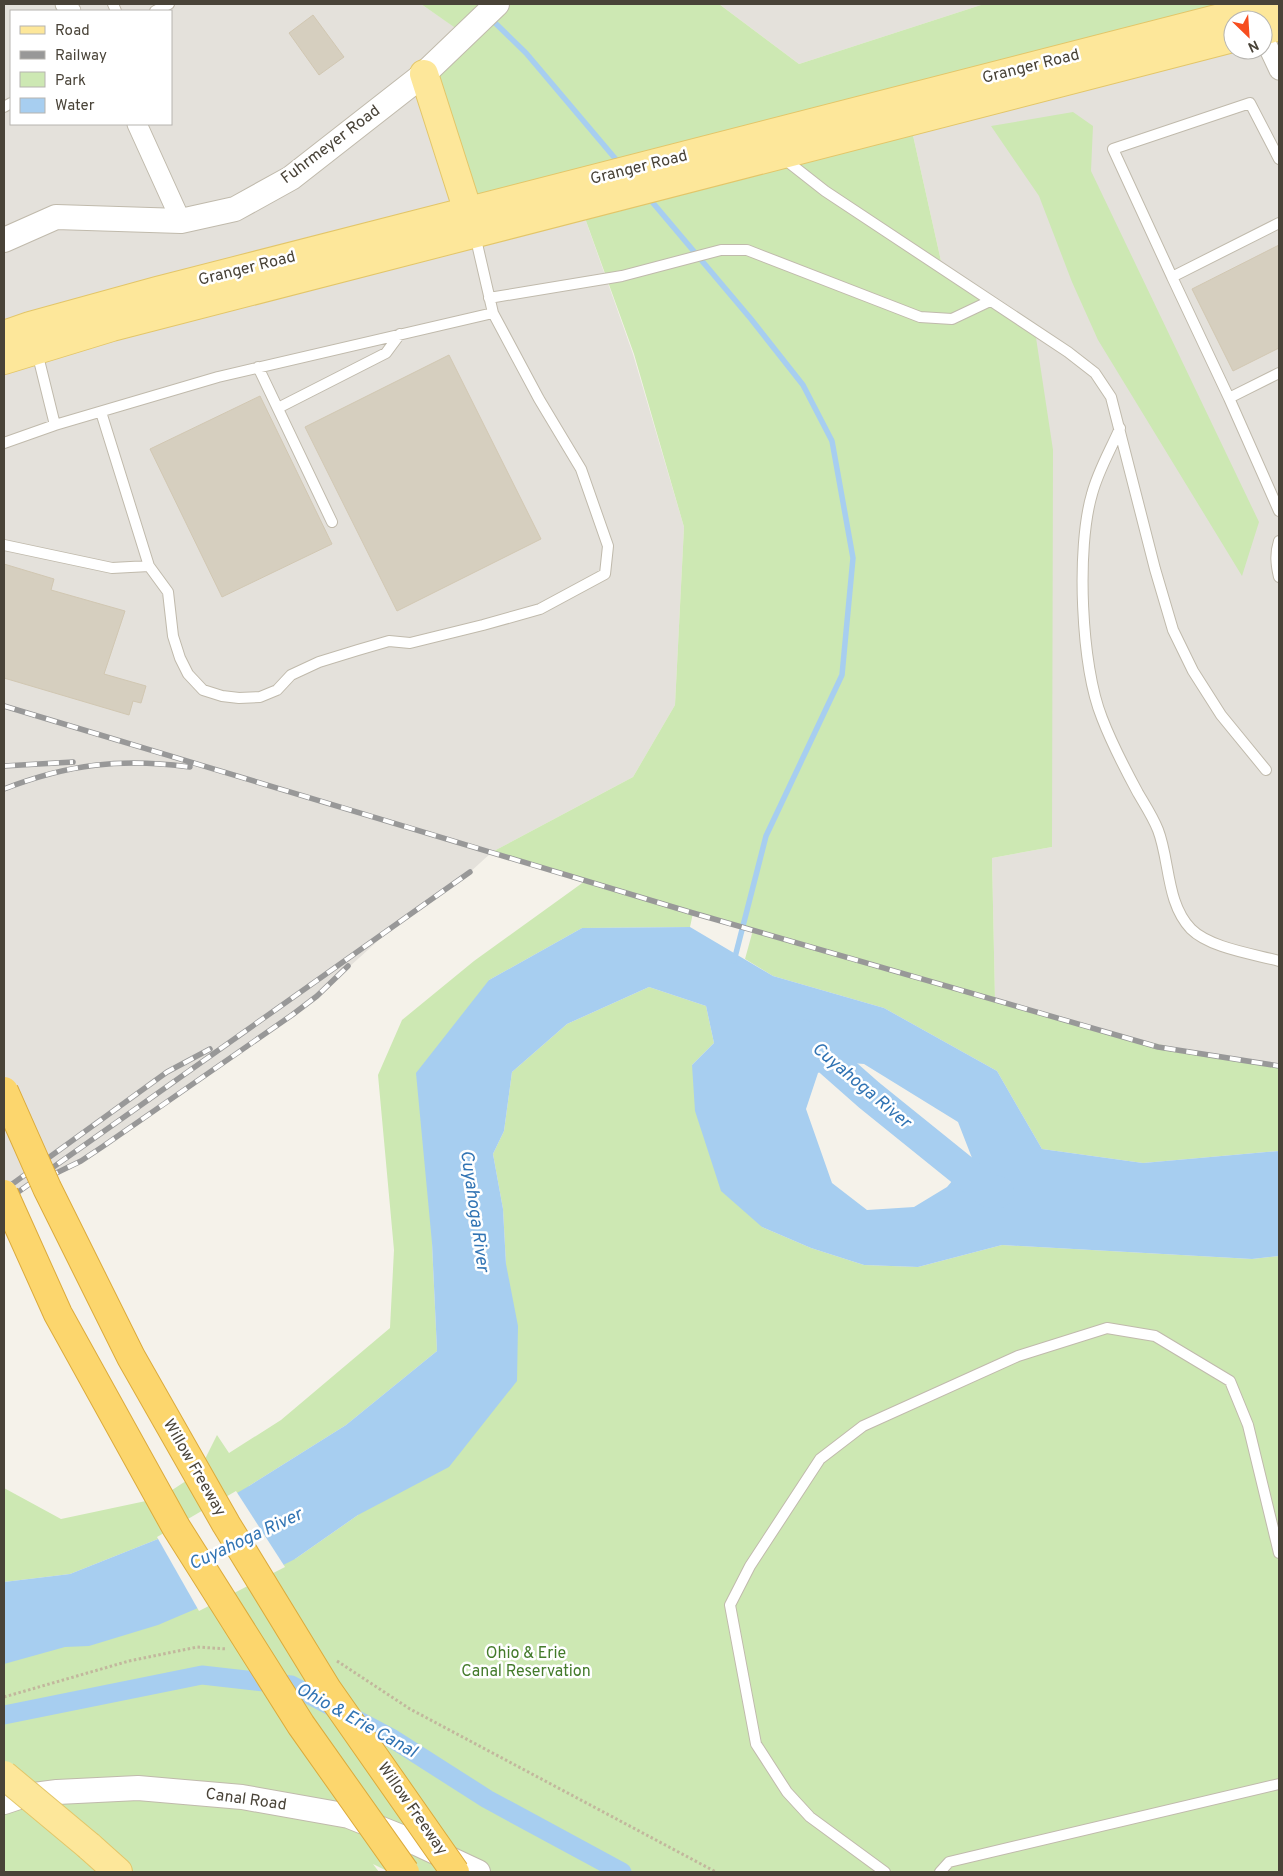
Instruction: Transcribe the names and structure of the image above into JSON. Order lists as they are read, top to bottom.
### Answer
{
  "streets": {
    "highway": ["Willow Freeway"],
    "main road": ["Granger Road"],
    "street": ["Fuhrmeyer Road", "Canal Road"]
  },
  "water": ["Cuyahoga River", "Ohio & Erie Canal"],
  "parks": ["Ohio & Erie Canal Reservation"],
  "legend": [
    "Road",
    "Railway",
    "Park",
    "Water"
  ],
  "north": "bottom right"
}
